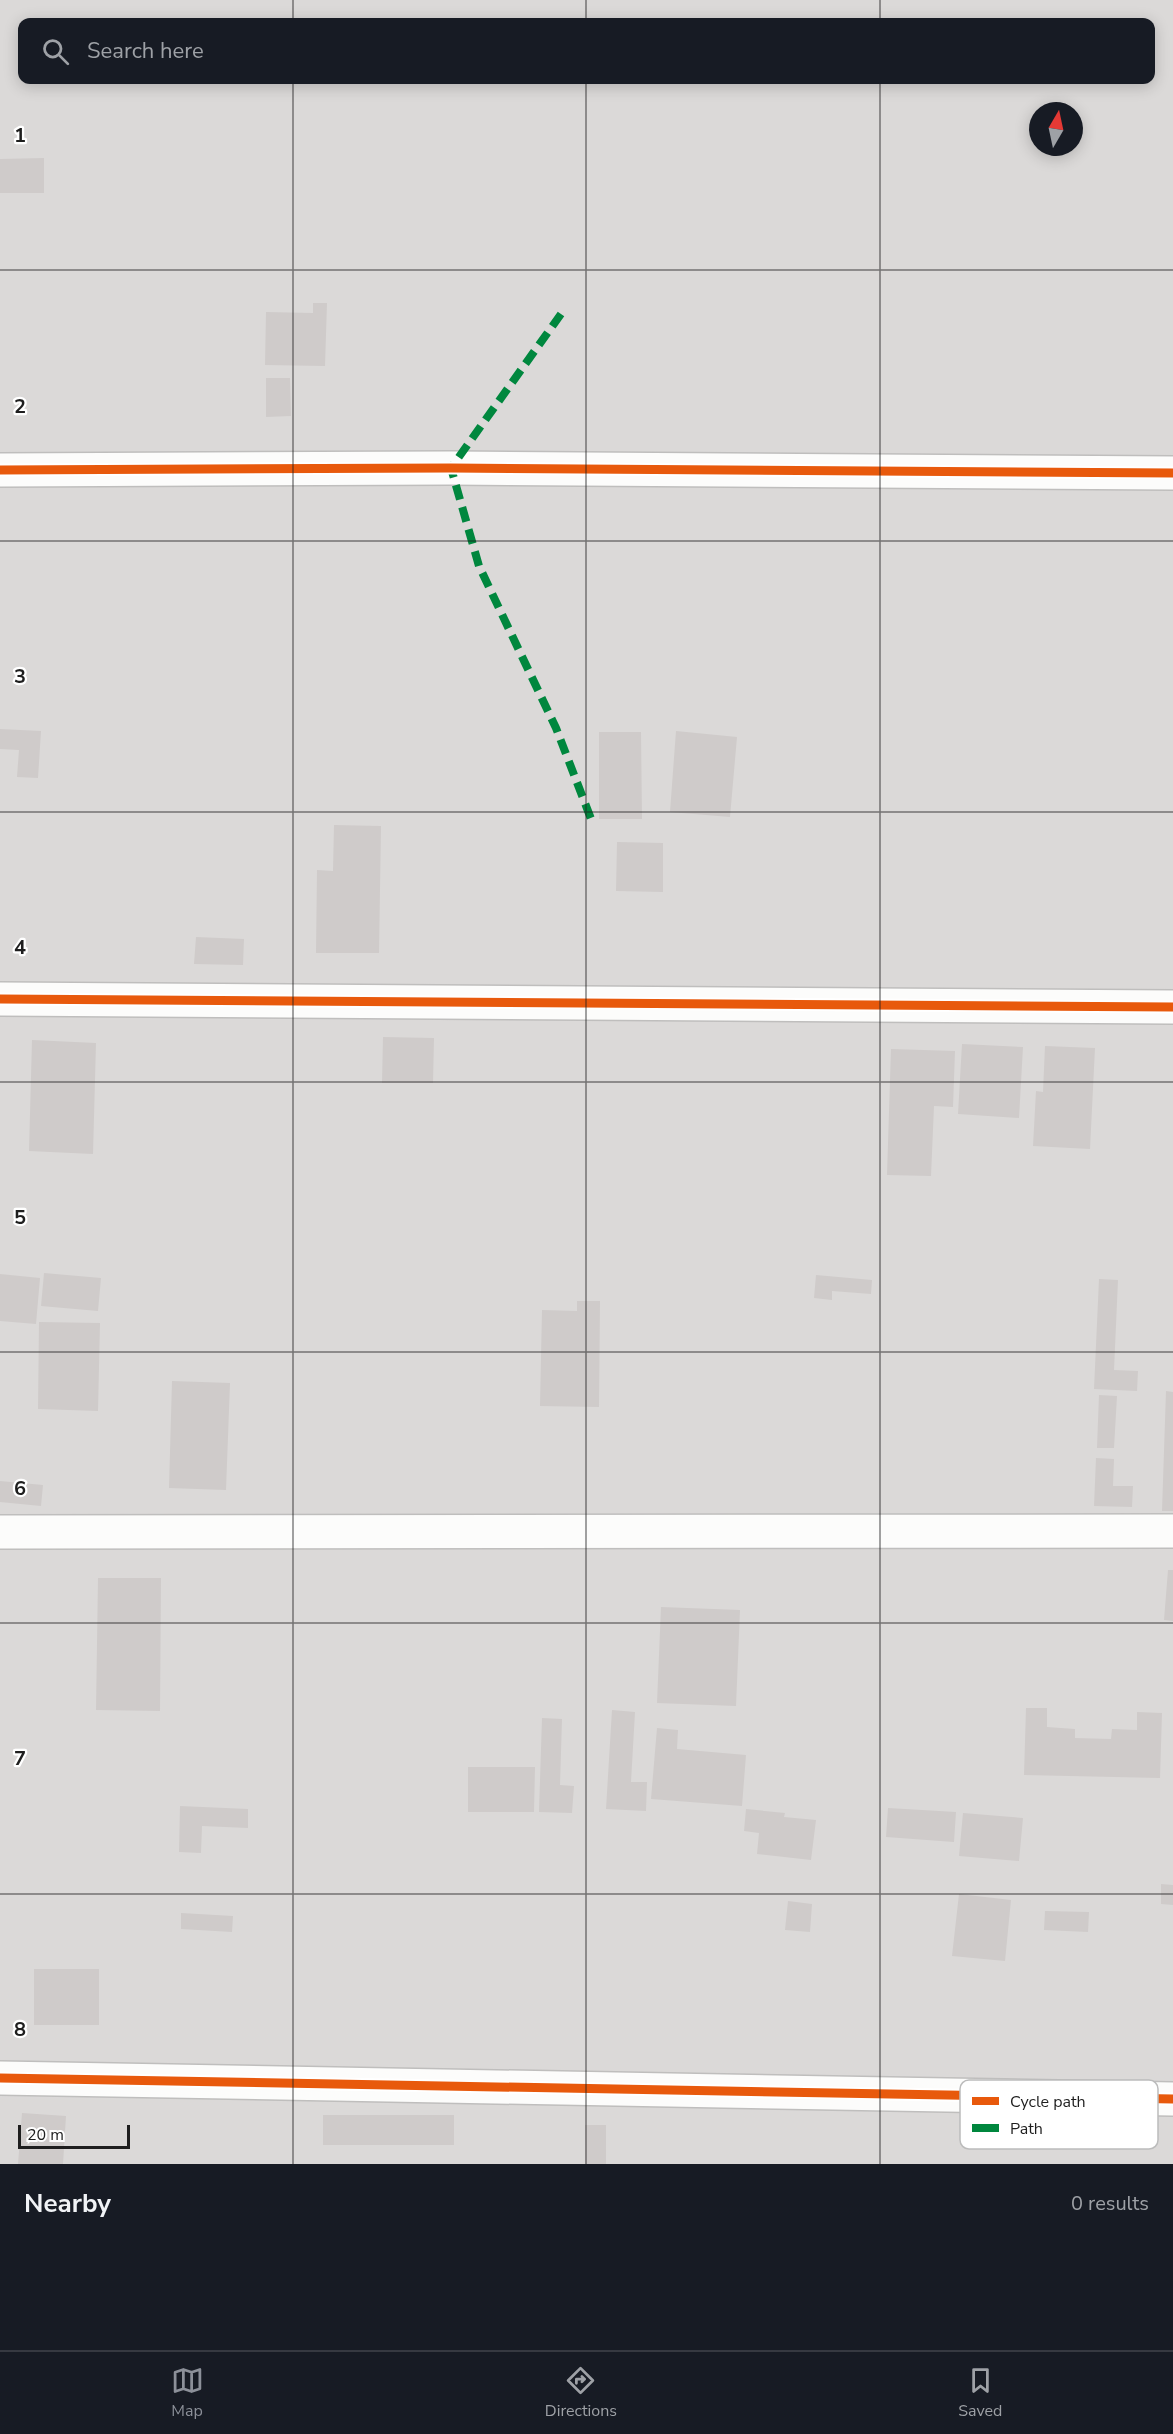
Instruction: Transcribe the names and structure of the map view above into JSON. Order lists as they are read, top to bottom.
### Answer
{
  "legend": ["Cycle path", "Path"],
  "scale_bar": "20 m",
  "north": "top",
  "page": {
    "search": "Search here",
    "scale": "20 m",
    "heading": ["Nearby", "0 results"],
    "nav": ["Map", "Directions", "Saved"]
  },
  "grid": {
    "rows": [
      "1",
      "2",
      "3",
      "4",
      "5",
      "6",
      "7",
      "8"
    ]
  }
}
